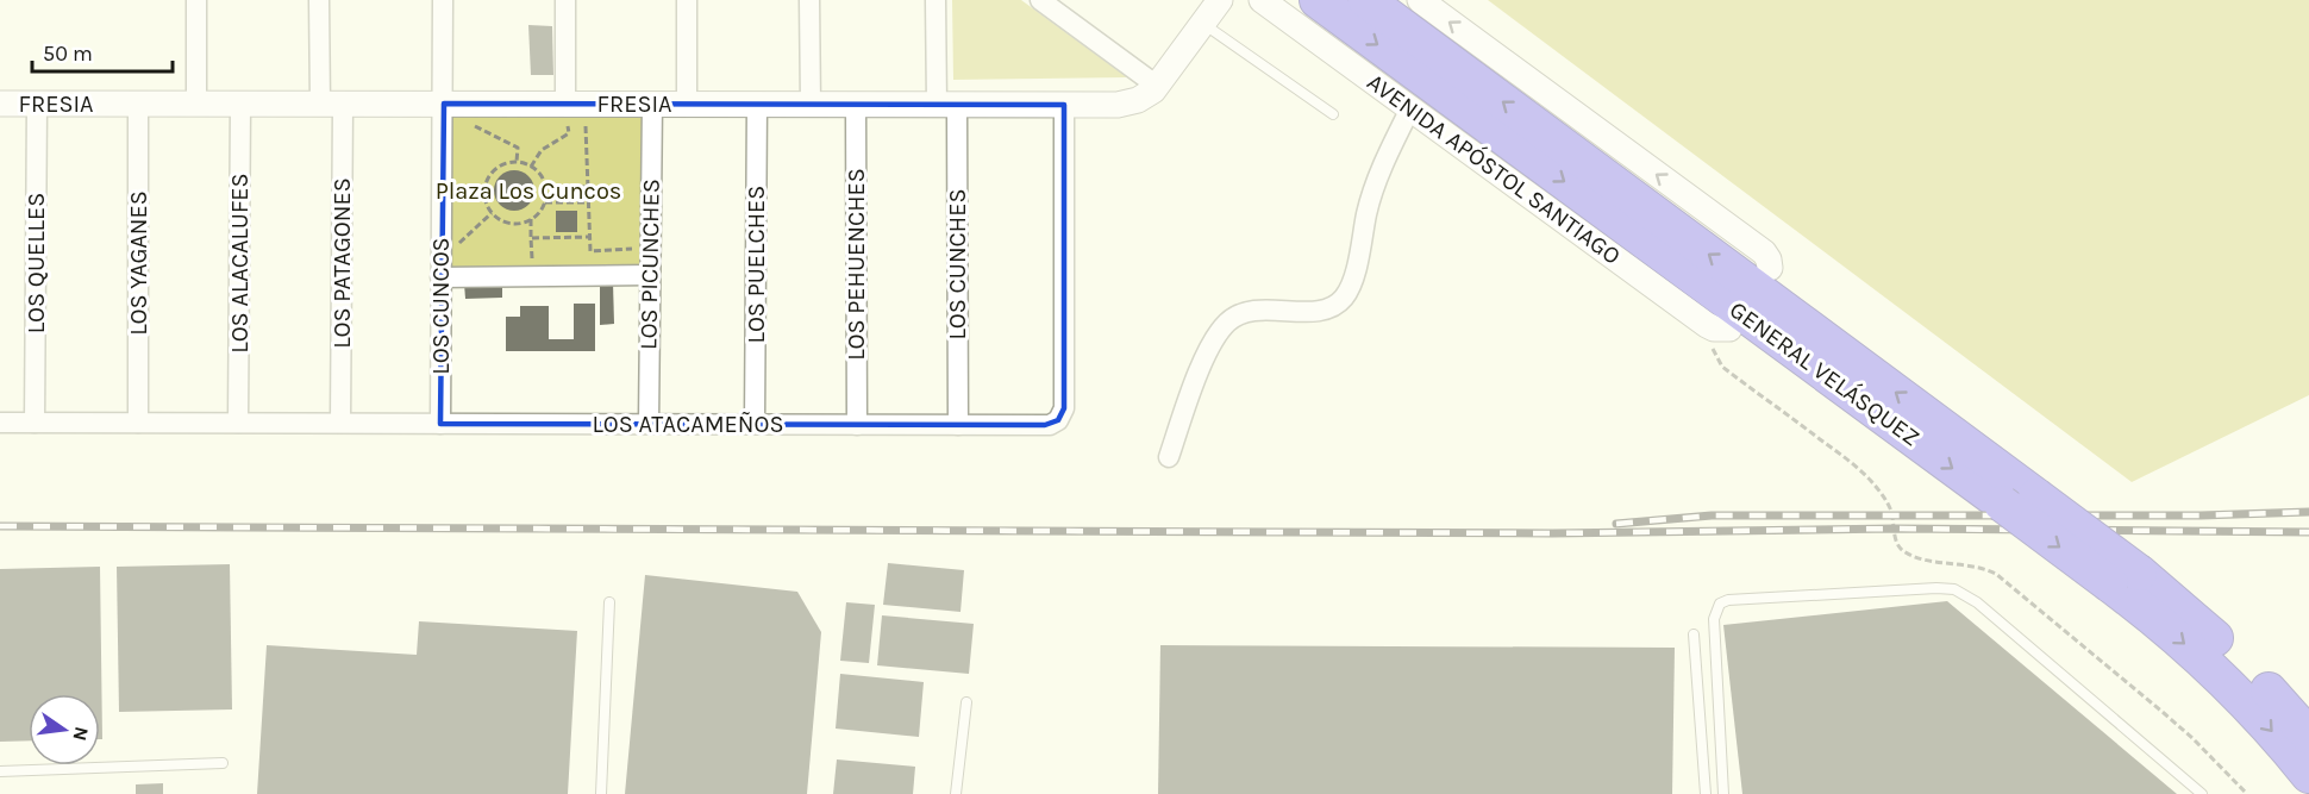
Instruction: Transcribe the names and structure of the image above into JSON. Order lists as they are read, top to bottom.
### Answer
{
  "streets": {
    "highway": ["GENERAL VELÁSQUEZ"],
    "street": [
      "FRESIA",
      "AVENIDA APÓSTOL SANTIAGO",
      "LOS QUELLES",
      "LOS YAGANES",
      "LOS ALACALUFES",
      "LOS PATAGONES",
      "LOS PICUNCHES",
      "LOS PUELCHES",
      "LOS PEHUENCHES",
      "LOS CUNCHES",
      "LOS CUNCOS",
      "LOS ATACAMEÑOS"
    ]
  },
  "crossings": [
    ["FRESIA", "LOS QUELLES"],
    ["FRESIA", "LOS YAGANES"],
    ["FRESIA", "LOS ALACALUFES"],
    ["FRESIA", "LOS PATAGONES"],
    ["FRESIA", "LOS PICUNCHES"],
    ["FRESIA", "LOS PUELCHES"],
    ["FRESIA", "LOS PEHUENCHES"],
    ["FRESIA", "LOS CUNCHES"],
    ["FRESIA", "LOS CUNCOS"],
    ["FRESIA", "LOS ATACAMEÑOS"],
    ["LOS QUELLES", "LOS ATACAMEÑOS"],
    ["LOS YAGANES", "LOS ATACAMEÑOS"],
    ["LOS ALACALUFES", "LOS ATACAMEÑOS"],
    ["LOS PATAGONES", "LOS ATACAMEÑOS"],
    ["LOS PICUNCHES", "LOS ATACAMEÑOS"],
    ["LOS PUELCHES", "LOS ATACAMEÑOS"],
    ["LOS PEHUENCHES", "LOS ATACAMEÑOS"],
    ["LOS CUNCHES", "LOS ATACAMEÑOS"],
    ["LOS CUNCOS", "LOS ATACAMEÑOS"]
  ],
  "parks": ["Plaza Los Cuncos"],
  "scale_bar": "50 m",
  "north": "right"
}
